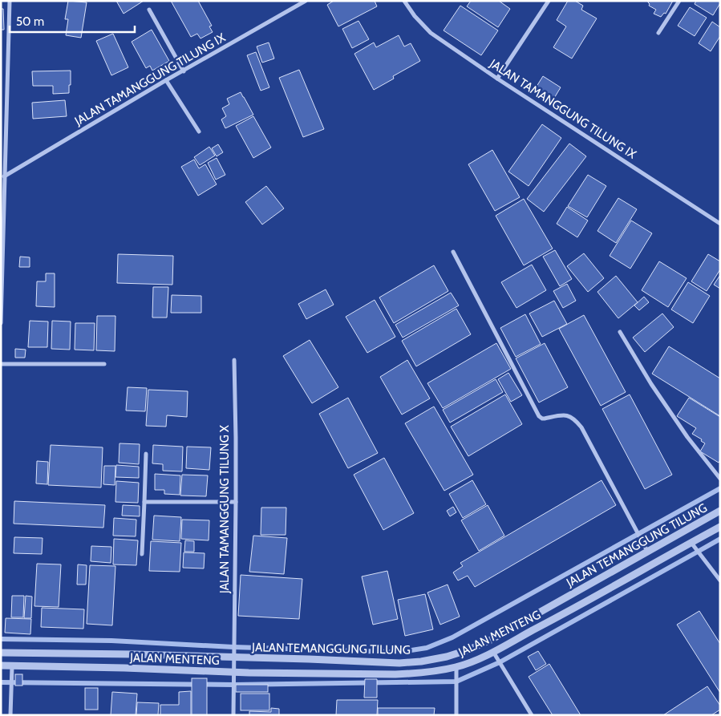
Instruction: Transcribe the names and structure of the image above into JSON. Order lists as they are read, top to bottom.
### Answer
{
  "streets": {
    "street": [
      "JALAN TAMANGGUNG TILUNG IX",
      "JALAN TAMANGGUNG TILUNG X",
      "JALAN TEMANGGUNG TILUNG",
      "JALAN MENTENG"
    ]
  },
  "crossings": [
    ["JALAN TAMANGGUNG TILUNG X", "JALAN TEMANGGUNG TILUNG"],
    ["JALAN TAMANGGUNG TILUNG X", "JALAN MENTENG"]
  ],
  "scale_bar": "50 m"
}
